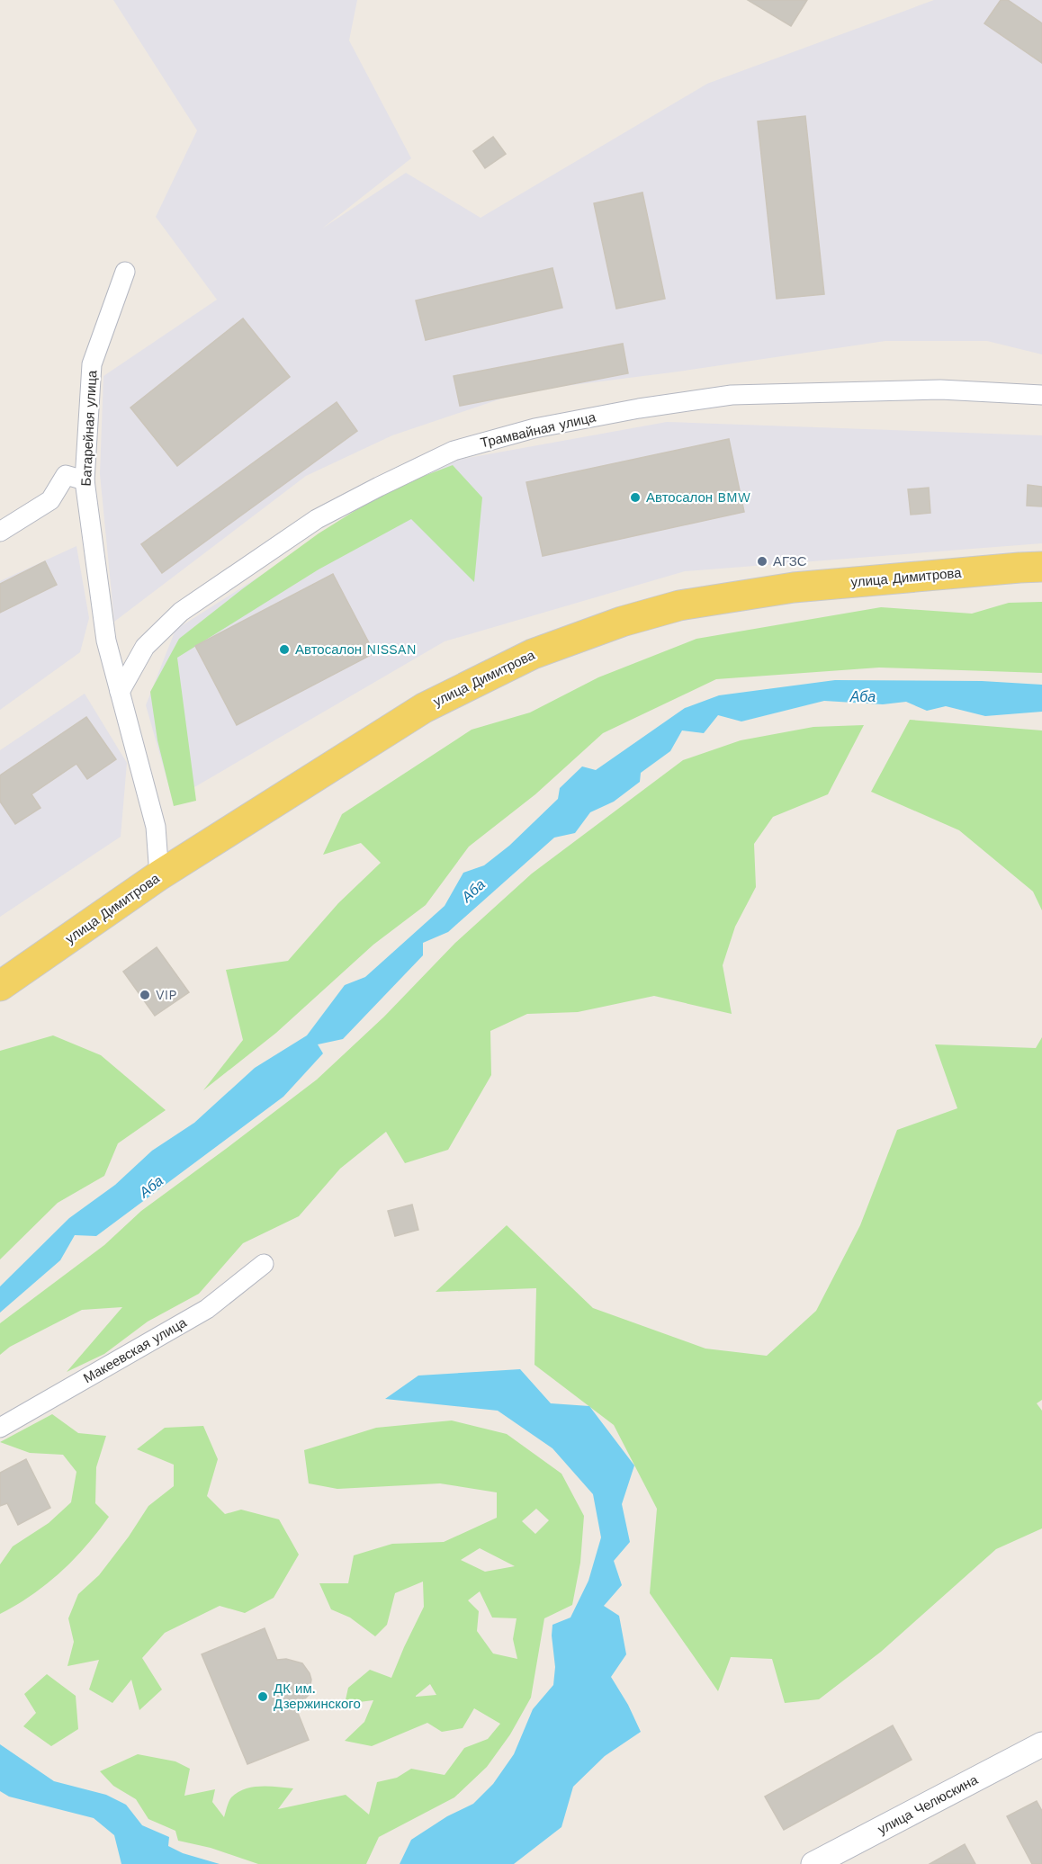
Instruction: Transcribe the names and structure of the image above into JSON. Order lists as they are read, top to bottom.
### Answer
{
  "streets": {
    "main road": ["улица Димитрова"],
    "street": [
      "Батарейная улица",
      "Трамвайная улица",
      "Макеевская улица",
      "улица Челюскина"
    ]
  },
  "crossings": [
    ["Батарейная улица", "Трамвайная улица"],
    ["Батарейная улица", "улица Димитрова"]
  ],
  "water": ["Аба"],
  "places": [
    "Автосалон BMW",
    "АГЗС",
    "Автосалон NISSAN",
    "VIP",
    "ДК им. Дзержинского"
  ]
}
